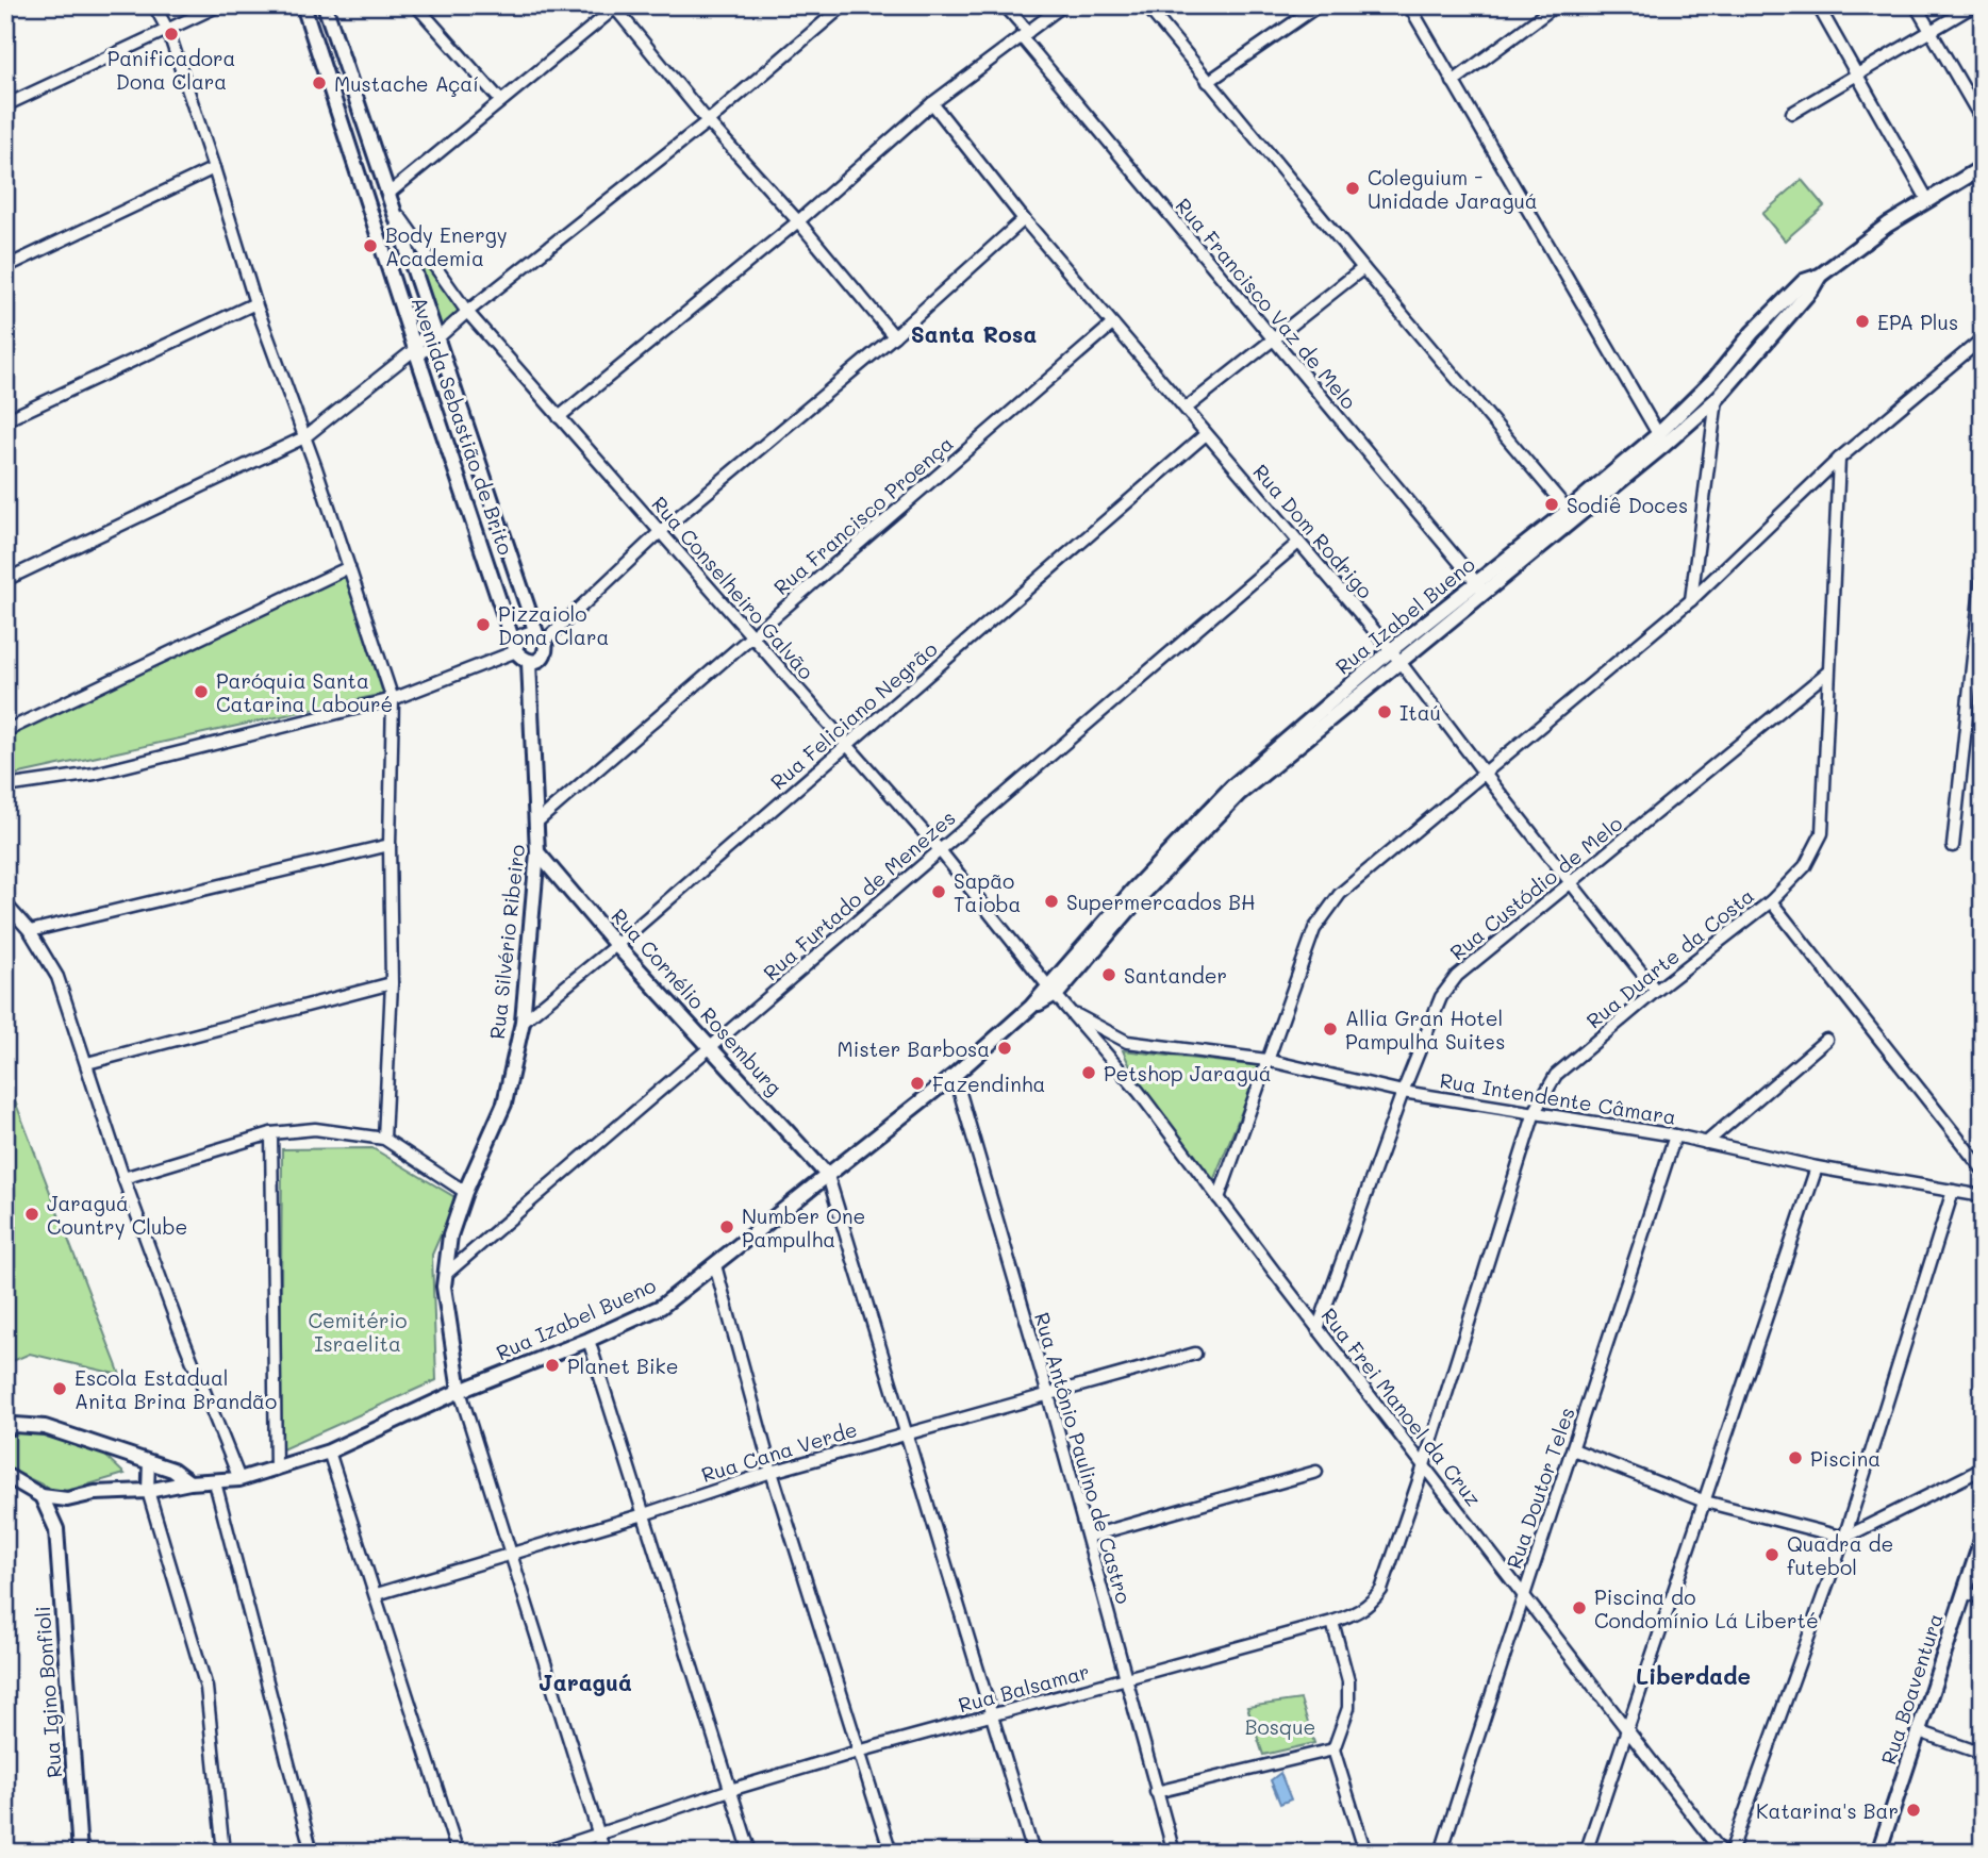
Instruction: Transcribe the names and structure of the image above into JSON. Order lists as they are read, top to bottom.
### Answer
{
  "streets": {
    "street": [
      "Rua Francisco Vaz de Melo",
      "Avenida Sebastião de Brito",
      "Rua Francisco Proença",
      "Rua Dom Rodrigo",
      "Rua Conselheiro Galvão",
      "Rua Izabel Bueno",
      "Rua Feliciano Negrão",
      "Rua Custódio de Melo",
      "Rua Furtado de Menezes",
      "Rua Silvério Ribeiro",
      "Rua Duarte da Costa",
      "Rua Cornélio Rosemburg",
      "Rua Intendente Câmara",
      "Rua Frei Manoel da Cruz",
      "Rua Cana Verde",
      "Rua Antônio Paulino de Castro",
      "Rua Doutor Teles",
      "Rua Balsamar",
      "Rua Boaventura",
      "Rua Igino Bonfioli"
    ]
  },
  "crossings": [
    ["Rua Francisco Vaz de Melo", "Rua Izabel Bueno"],
    ["Avenida Sebastião de Brito", "Rua Conselheiro Galvão"],
    ["Avenida Sebastião de Brito", "Rua Silvério Ribeiro"],
    ["Rua Francisco Proença", "Rua Dom Rodrigo"],
    ["Rua Francisco Proença", "Rua Conselheiro Galvão"],
    ["Rua Francisco Proença", "Rua Silvério Ribeiro"],
    ["Rua Dom Rodrigo", "Rua Izabel Bueno"],
    ["Rua Dom Rodrigo", "Rua Feliciano Negrão"],
    ["Rua Dom Rodrigo", "Rua Custódio de Melo"],
    ["Rua Dom Rodrigo", "Rua Furtado de Menezes"],
    ["Rua Dom Rodrigo", "Rua Duarte da Costa"],
    ["Rua Conselheiro Galvão", "Rua Izabel Bueno"],
    ["Rua Conselheiro Galvão", "Rua Feliciano Negrão"],
    ["Rua Conselheiro Galvão", "Rua Furtado de Menezes"],
    ["Rua Conselheiro Galvão", "Rua Frei Manoel da Cruz"],
    ["Rua Izabel Bueno", "Rua Silvério Ribeiro"],
    ["Rua Izabel Bueno", "Rua Cornélio Rosemburg"],
    ["Rua Izabel Bueno", "Rua Frei Manoel da Cruz"],
    ["Rua Izabel Bueno", "Rua Antônio Paulino de Castro"],
    ["Rua Feliciano Negrão", "Rua Silvério Ribeiro"],
    ["Rua Feliciano Negrão", "Rua Cornélio Rosemburg"],
    ["Rua Custódio de Melo", "Rua Duarte da Costa"],
    ["Rua Custódio de Melo", "Rua Intendente Câmara"],
    ["Rua Custódio de Melo", "Rua Frei Manoel da Cruz"],
    ["Rua Furtado de Menezes", "Rua Silvério Ribeiro"],
    ["Rua Furtado de Menezes", "Rua Cornélio Rosemburg"],
    ["Rua Silvério Ribeiro", "Rua Cornélio Rosemburg"],
    ["Rua Duarte da Costa", "Rua Intendente Câmara"],
    ["Rua Duarte da Costa", "Rua Frei Manoel da Cruz"],
    ["Rua Duarte da Costa", "Rua Balsamar"],
    ["Rua Intendente Câmara", "Rua Frei Manoel da Cruz"],
    ["Rua Intendente Câmara", "Rua Doutor Teles"],
    ["Rua Frei Manoel da Cruz", "Rua Doutor Teles"],
    ["Rua Frei Manoel da Cruz", "Rua Balsamar"],
    ["Rua Cana Verde", "Rua Antônio Paulino de Castro"],
    ["Rua Antônio Paulino de Castro", "Rua Balsamar"]
  ],
  "districts": ["Santa Rosa", "Liberdade", "Jaraguá"],
  "parks": ["Cemitério Israelita", "Bosque"],
  "places": [
    "Panificadora Dona Clara",
    "Mustache Açaí",
    "Coleguium - Unidade Jaraguá",
    "Body Energy Academia",
    "EPA Plus",
    "Sodiê Doces",
    "Pizzaiolo Dona Clara",
    "Paróquia Santa Catarina Labouré",
    "Itaú",
    "Sapão Taioba",
    "Supermercados BH",
    "Santander",
    "Allia Gran Hotel Pampulha Suites",
    "Mister Barbosa",
    "Petshop Jaraguá",
    "Fazendinha",
    "Jaraguá Country Clube",
    "Number One Pampulha",
    "Planet Bike",
    "Escola Estadual Anita Brina Brandão",
    "Piscina",
    "Quadra de futebol",
    "Piscina do Condomínio Lá Liberté",
    "Katarina's Bar"
  ]
}
